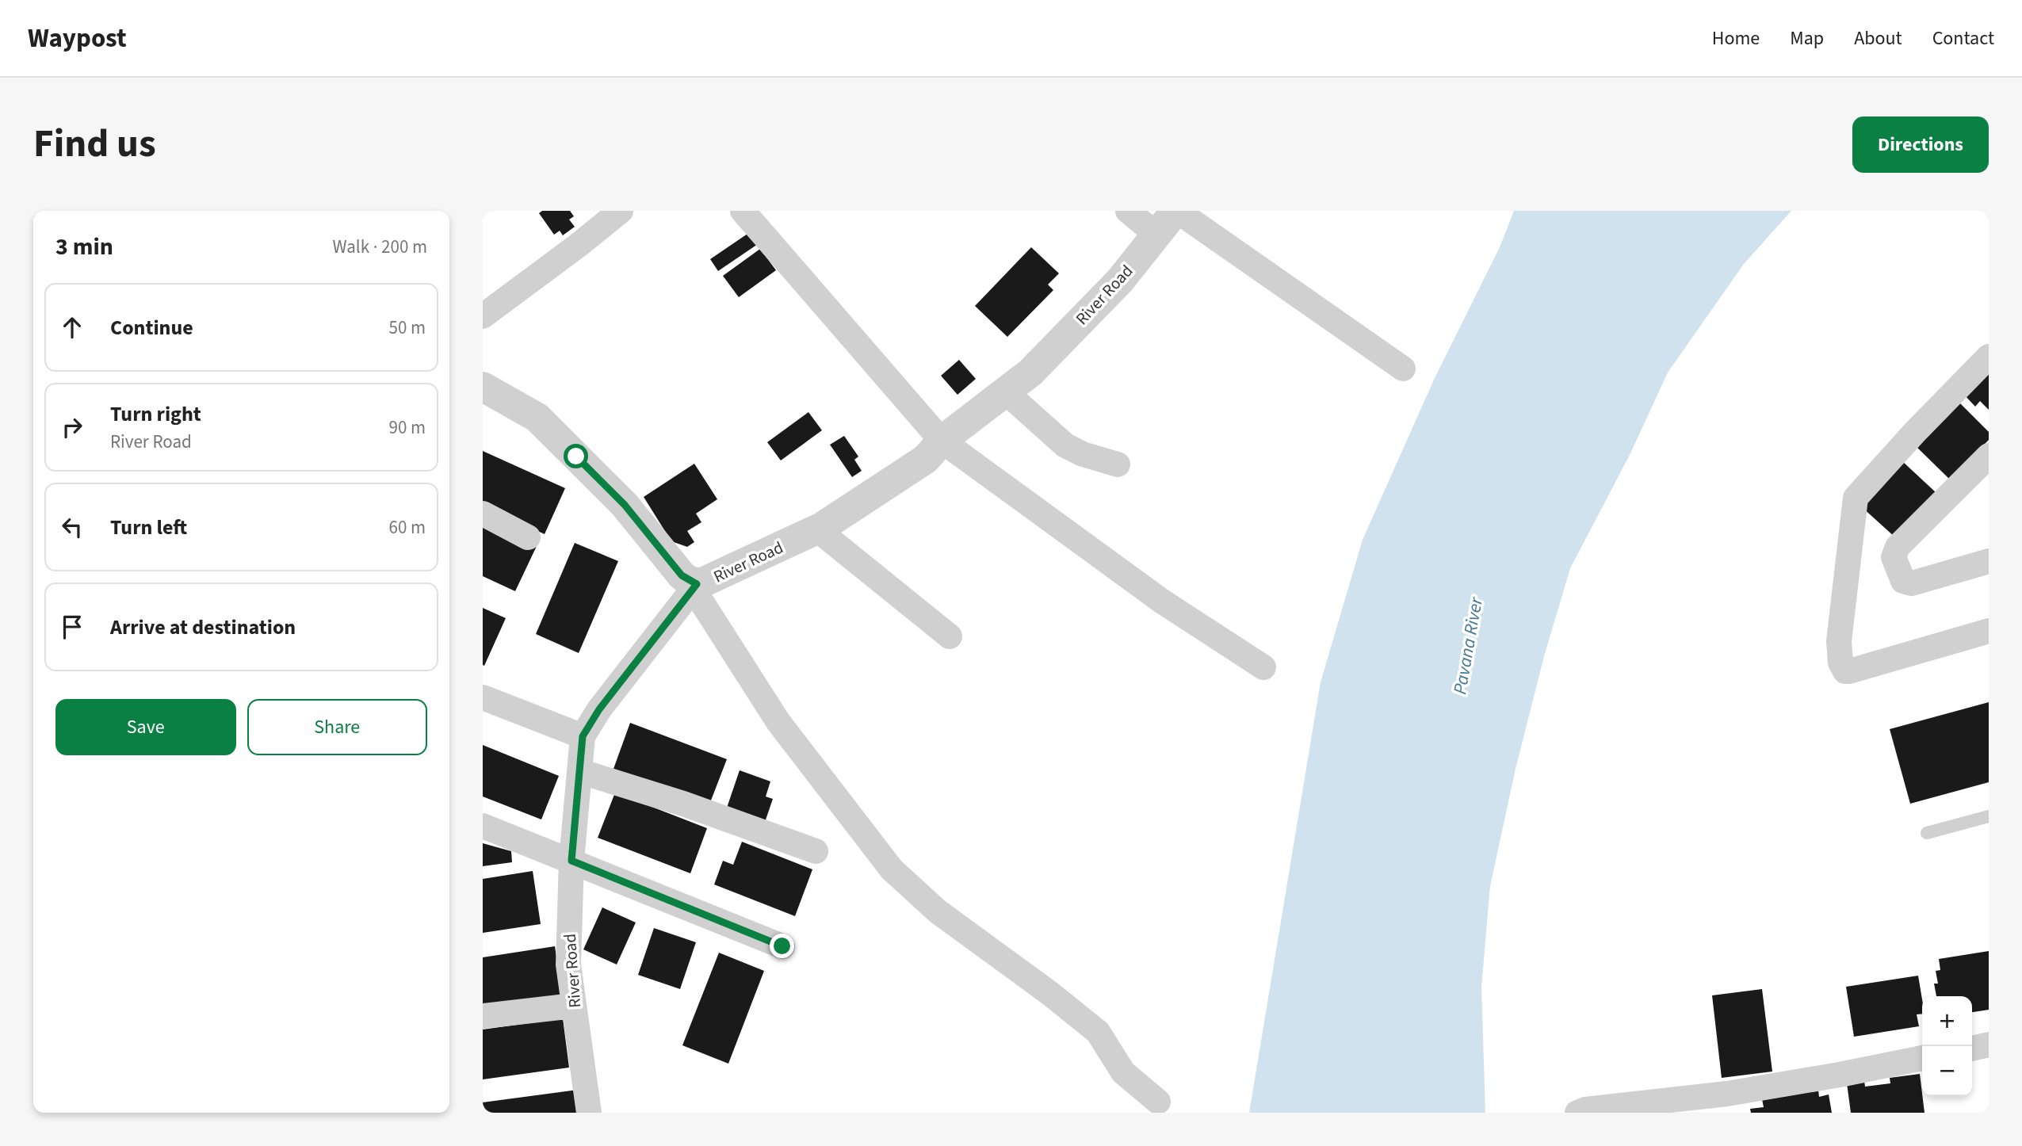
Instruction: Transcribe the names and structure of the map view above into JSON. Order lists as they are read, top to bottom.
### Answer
{
  "streets": {
    "street": ["River Road"]
  },
  "water": ["Pavana River"],
  "page": {
    "header": "Waypost",
    "nav": [
      "Home",
      "Map",
      "About",
      "Contact"
    ],
    "title": "Find us",
    "buttons": [
      "Directions",
      ["Save", "Share"]
    ],
    "heading": ["3 min", "Walk · 200 m"],
    "list": [
      ["Continue", "50 m"],
      ["Turn right", "River Road", "90 m"],
      ["Turn left", "60 m"],
      "Arrive at destination"
    ],
    "map_buttons": ["+", "−"]
  }
}
